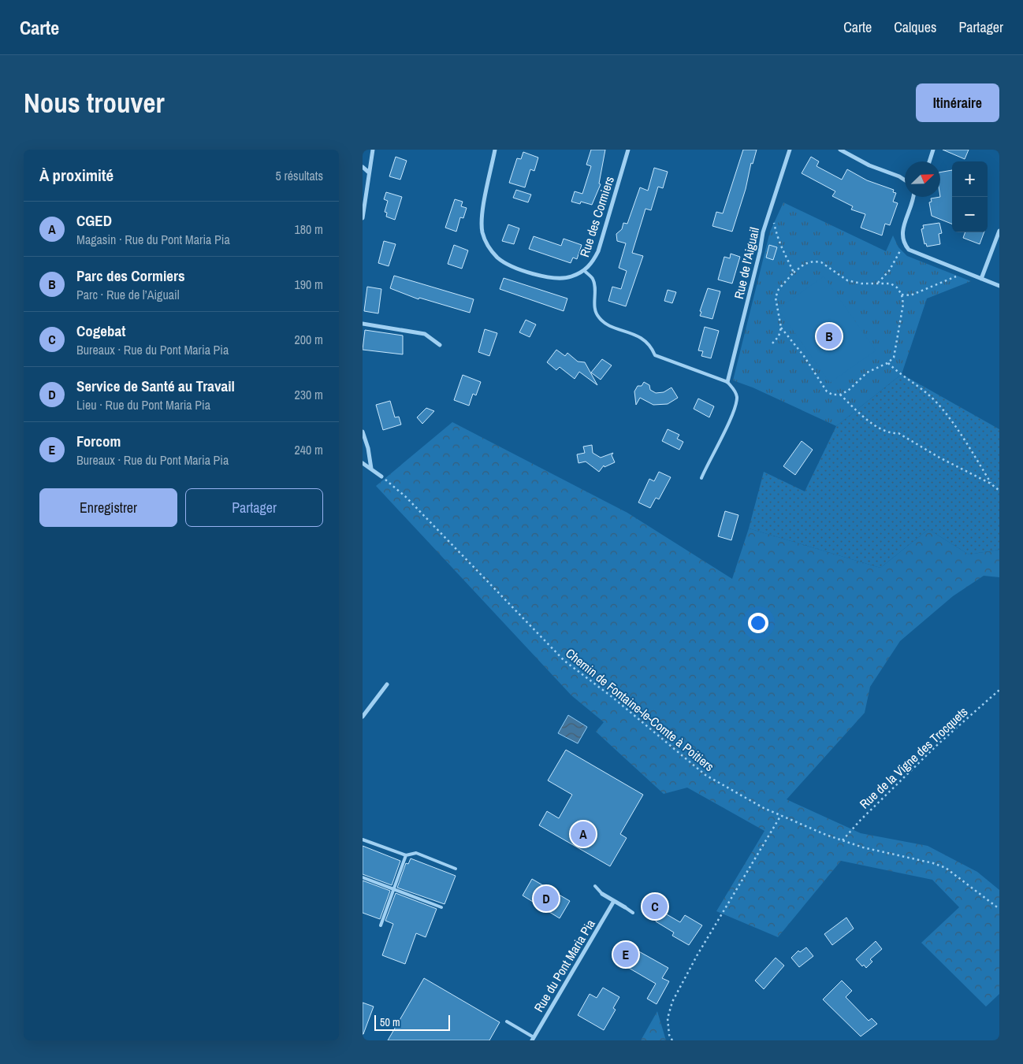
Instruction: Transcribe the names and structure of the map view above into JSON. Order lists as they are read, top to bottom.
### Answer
{
  "streets": {
    "street": ["Rue des Cormiers", "Rue de l’Aiguail", "Rue du Pont Maria Pia"],
    "path": ["Chemin de Fontaine-le-Comte à Poitiers", "Rue de la Vigne des Trocquets"]
  },
  "crossings": [
    ["Chemin de Fontaine-le-Comte à Poitiers", "Rue de la Vigne des Trocquets"]
  ],
  "scale_bar": "50 m",
  "north": "top right",
  "page": {
    "header": "Carte",
    "nav": ["Carte", "Calques", "Partager"],
    "buttons": [
      "Itinéraire",
      ["Enregistrer", "Partager"]
    ],
    "title": "Nous trouver",
    "heading": ["À proximité", "5 résultats"],
    "map_buttons": ["+", "−"],
    "list": [
      {
        "mark": "A",
        "name": "CGED",
        "note": "Magasin · Rue du Pont Maria Pia",
        "value": "180 m"
      },
      {
        "mark": "B",
        "name": "Parc des Cormiers",
        "note": "Parc · Rue de l’Aiguail",
        "value": "190 m"
      },
      {
        "mark": "C",
        "name": "Cogebat",
        "note": "Bureaux · Rue du Pont Maria Pia",
        "value": "200 m"
      },
      {
        "mark": "D",
        "name": "Service de Santé au Travail",
        "note": "Lieu · Rue du Pont Maria Pia",
        "value": "230 m"
      },
      {
        "mark": "E",
        "name": "Forcom",
        "note": "Bureaux · Rue du Pont Maria Pia",
        "value": "240 m"
      }
    ],
    "pins": [
      "B",
      "A",
      "D",
      "C",
      "E"
    ],
    "scale": "50 m"
  }
}
